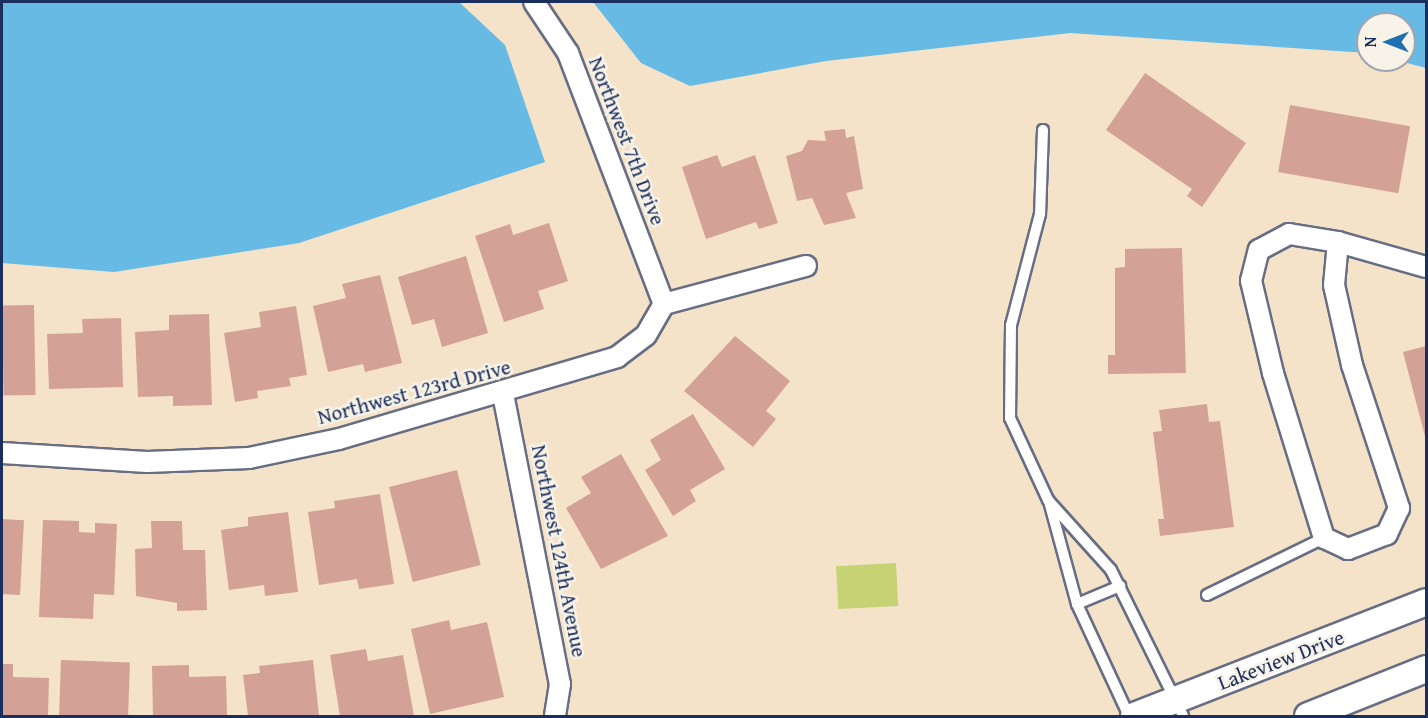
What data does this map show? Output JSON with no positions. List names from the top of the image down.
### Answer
{
  "streets": {
    "street": [
      "Northwest 7th Drive",
      "Northwest 123rd Drive",
      "Northwest 124th Avenue",
      "Lakeview Drive"
    ]
  },
  "crossings": [
    ["Northwest 7th Drive", "Northwest 123rd Drive"],
    ["Northwest 123rd Drive", "Northwest 124th Avenue"]
  ],
  "north": "left"
}
